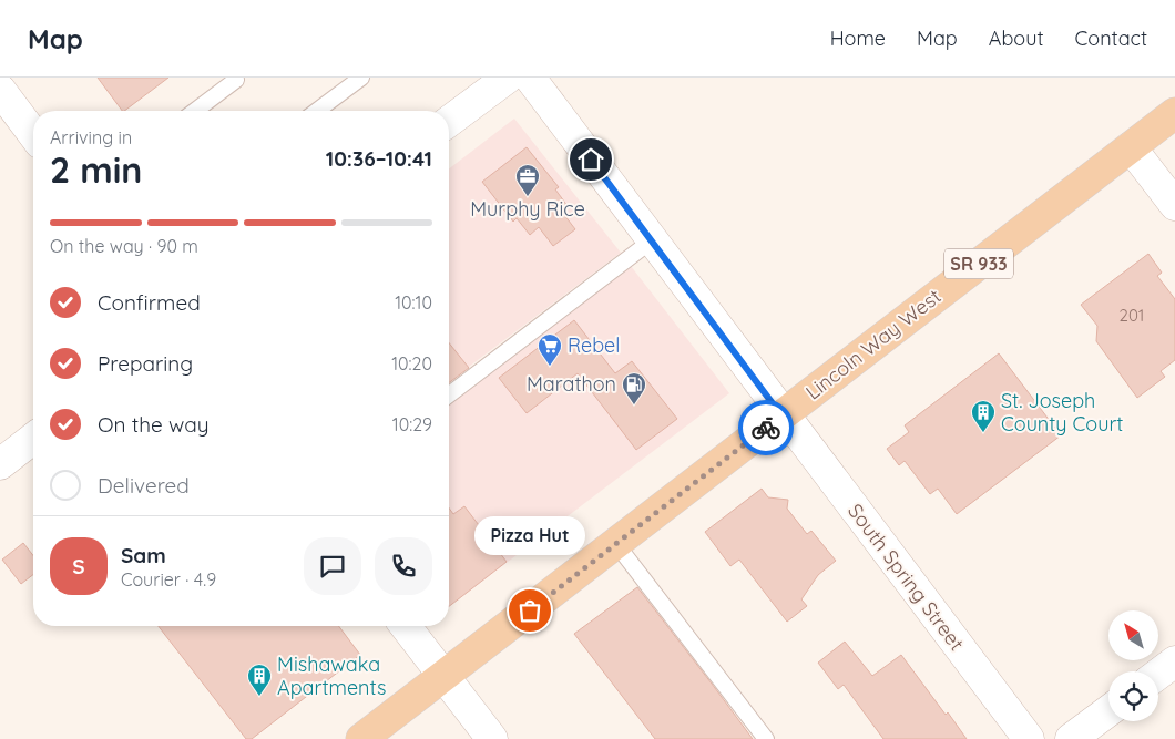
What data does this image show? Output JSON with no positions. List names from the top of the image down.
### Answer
{
  "streets": {
    "main road": ["SR 933", "Lincoln Way West"],
    "street": ["South Spring Street"]
  },
  "crossings": [
    ["Lincoln Way West", "South Spring Street"]
  ],
  "places": {
    "office": ["Murphy Rice"],
    "supermarket": ["Rebel"],
    "fuel station": ["Marathon"],
    "building": ["St. Joseph County Court", "Mishawaka Apartments"],
    "other": ["Pizza Hut"]
  },
  "house_numbers": ["201"],
  "north": "top left",
  "page": {
    "header": "Map",
    "nav": [
      "Home",
      "Map",
      "About",
      "Contact"
    ],
    "heading": ["2 min", "Arriving in", "10:36–10:41"],
    "panel": ["Sam", "Courier · 4.9"],
    "bar": "On the way · 90 m",
    "list": [
      ["Confirmed", "10:10"],
      ["Preparing", "10:20"],
      ["On the way", "10:29"],
      "Delivered"
    ],
    "bubble": "Pizza Hut",
    "round": "S"
  }
}
